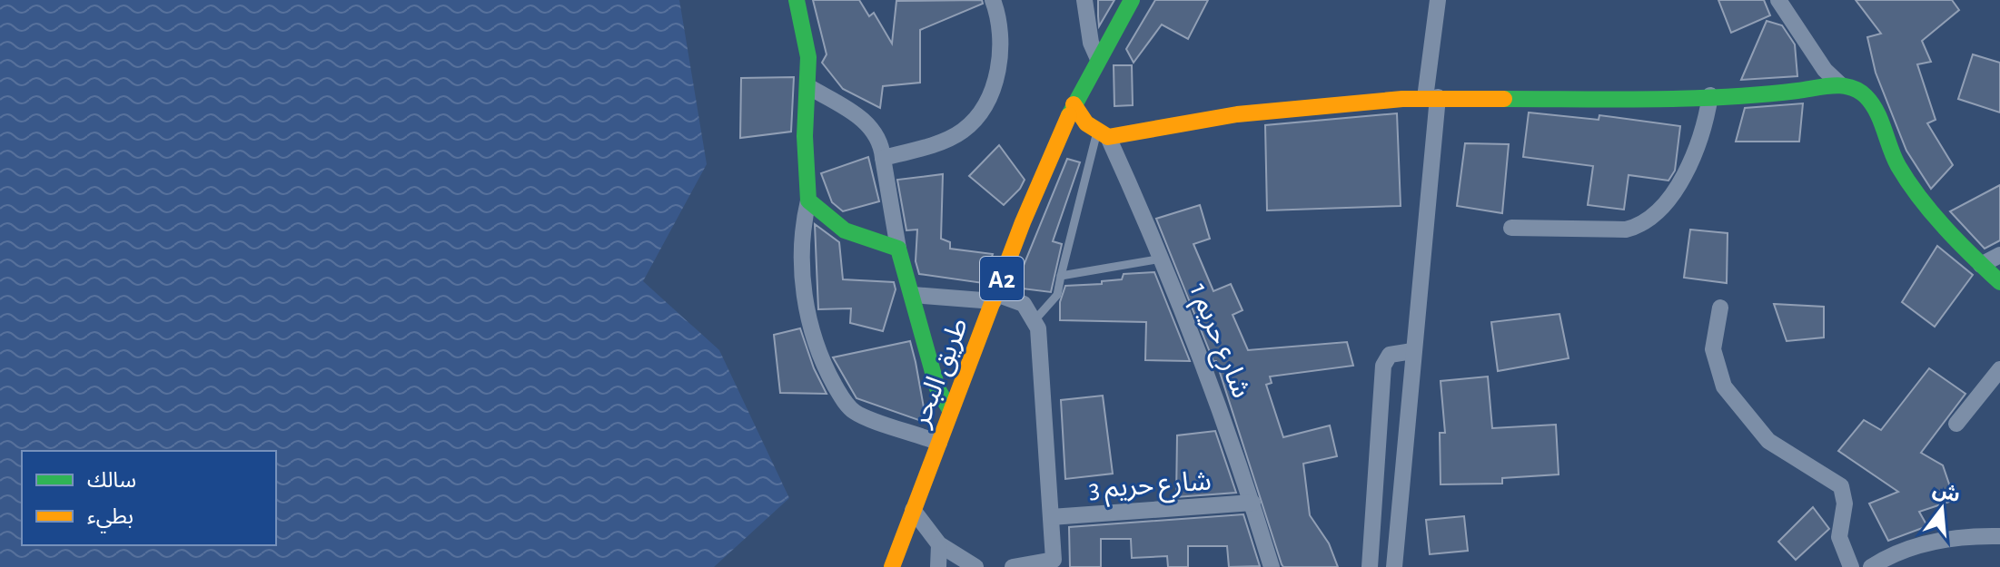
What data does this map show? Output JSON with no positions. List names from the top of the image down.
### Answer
{
  "streets": {
    "street": [
      "A2",
      "شارع حريم 1",
      "طريق البحر",
      "شارع حريم 3"
    ]
  },
  "crossings": [
    ["شارع حريم 1", "شارع حريم 3"]
  ],
  "legend": ["سالك", "بطيء"],
  "north": "top"
}
